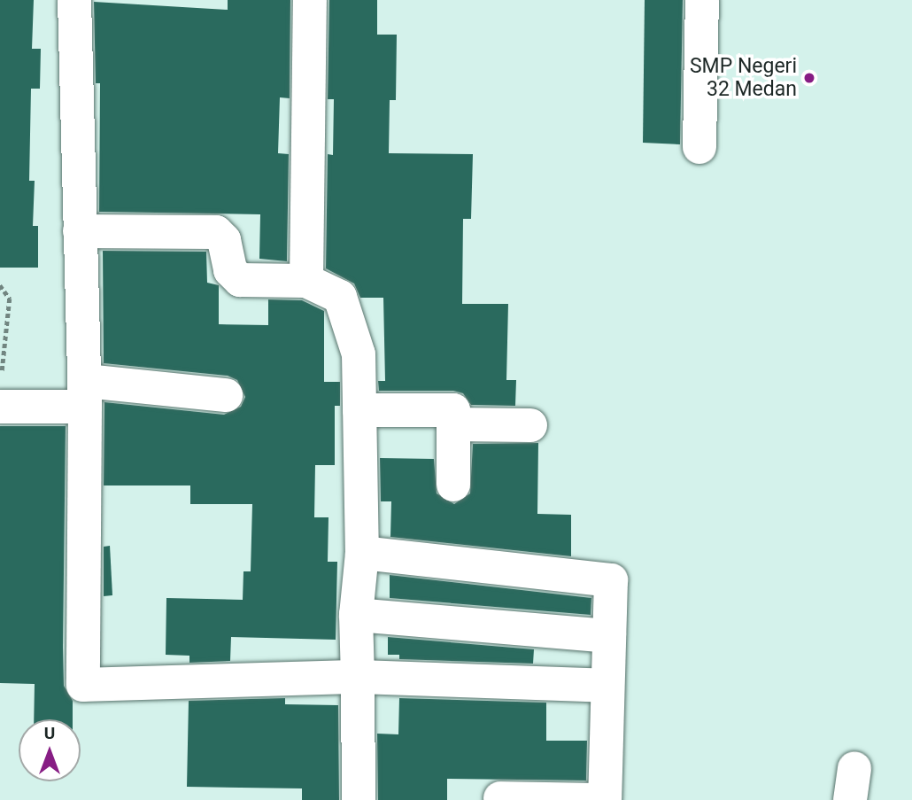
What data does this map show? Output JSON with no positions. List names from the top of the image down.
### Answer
{
  "places": ["SMP Negeri 32 Medan"],
  "north": "top"
}
